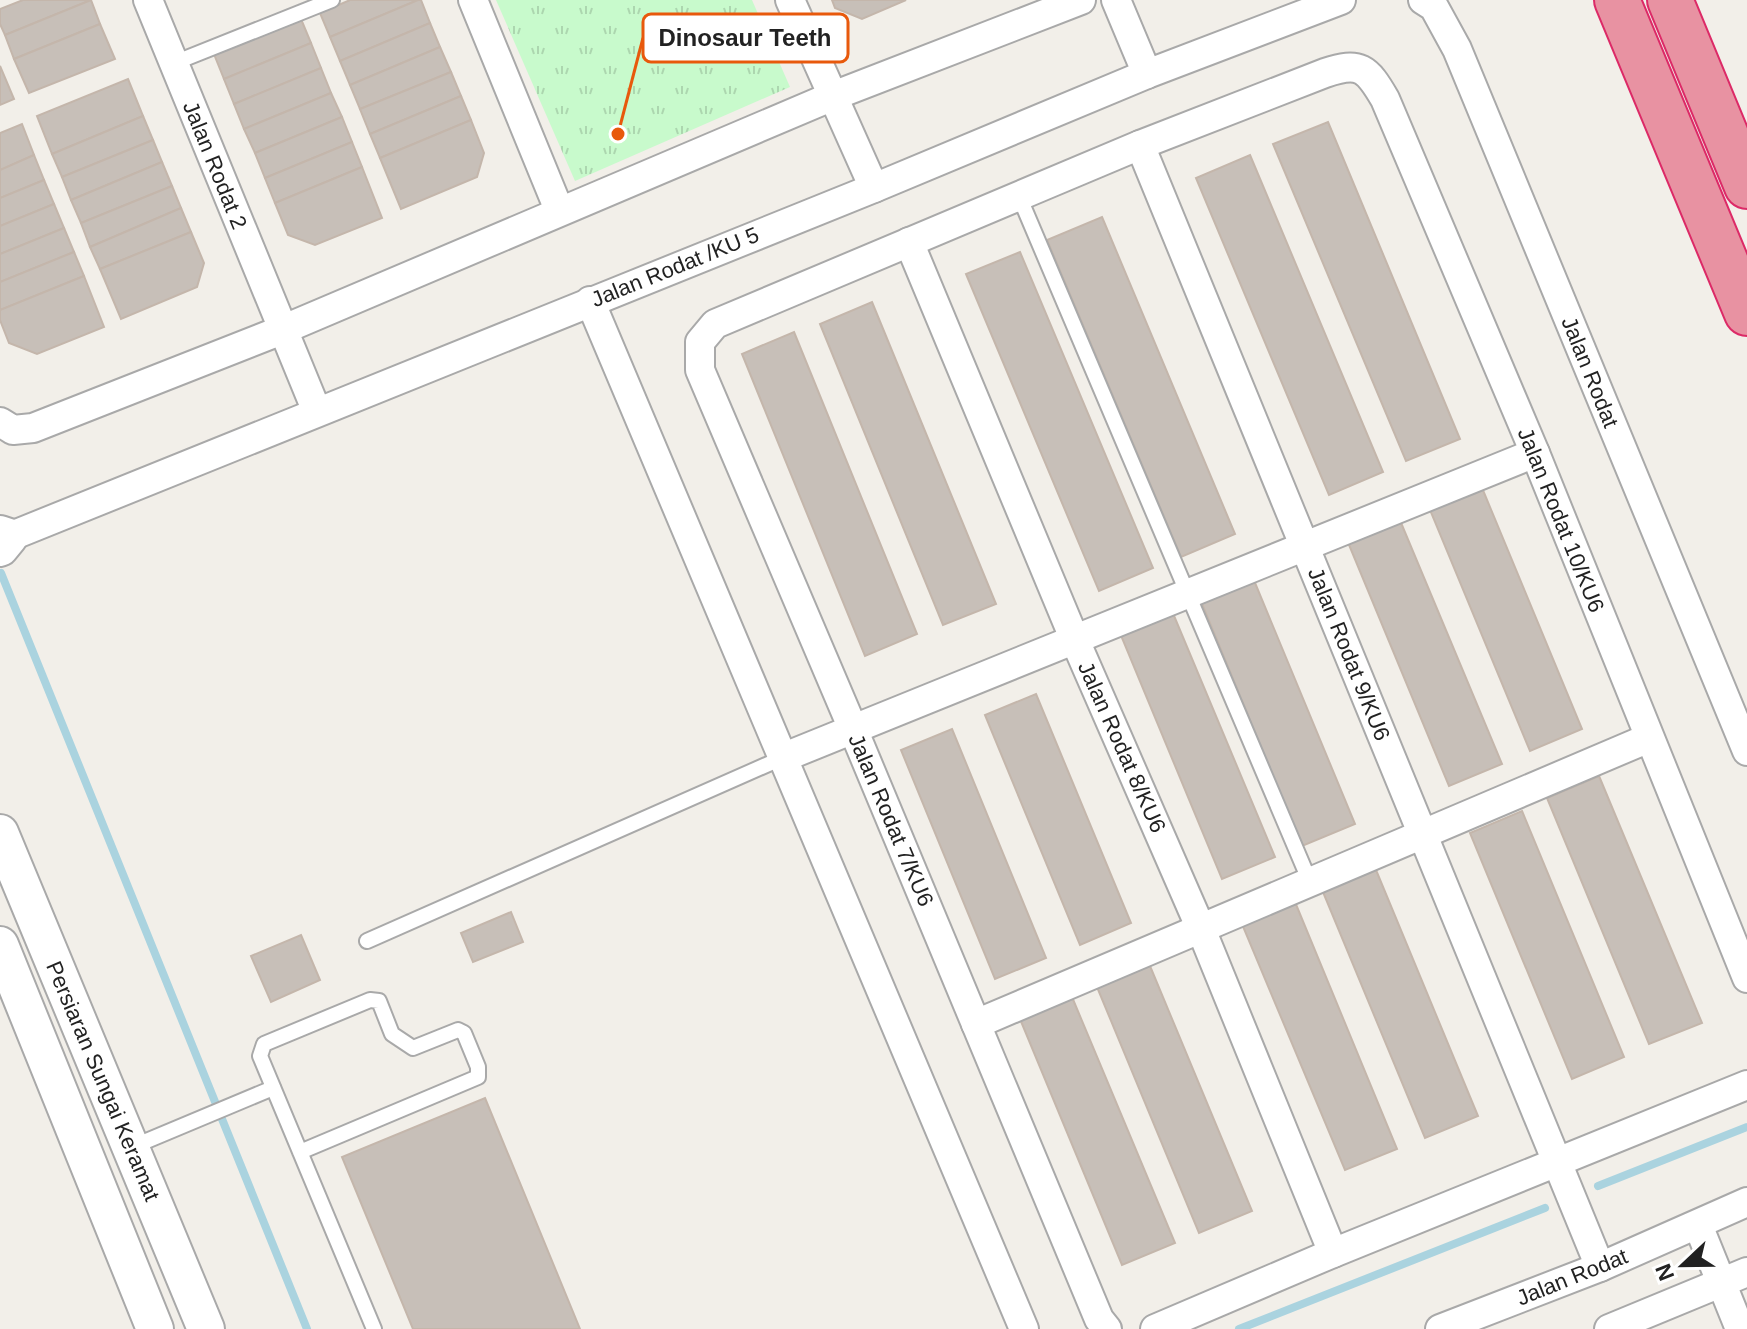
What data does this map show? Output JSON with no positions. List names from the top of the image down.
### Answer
{
  "streets": {
    "street": [
      "Jalan Rodat 2",
      "Jalan Rodat /KU 5",
      "Jalan Rodat",
      "Jalan Rodat 10/KU6",
      "Jalan Rodat 9/KU6",
      "Jalan Rodat 8/KU6",
      "Jalan Rodat 7/KU6",
      "Persiaran Sungai Keramat"
    ]
  },
  "crossings": [
    ["Jalan Rodat 2", "Jalan Rodat /KU 5"],
    ["Jalan Rodat", "Jalan Rodat 9/KU6"],
    ["Jalan Rodat 10/KU6", "Jalan Rodat 9/KU6"],
    ["Jalan Rodat 8/KU6", "Jalan Rodat 7/KU6"]
  ],
  "places": ["Dinosaur Teeth"],
  "north": "left"
}
